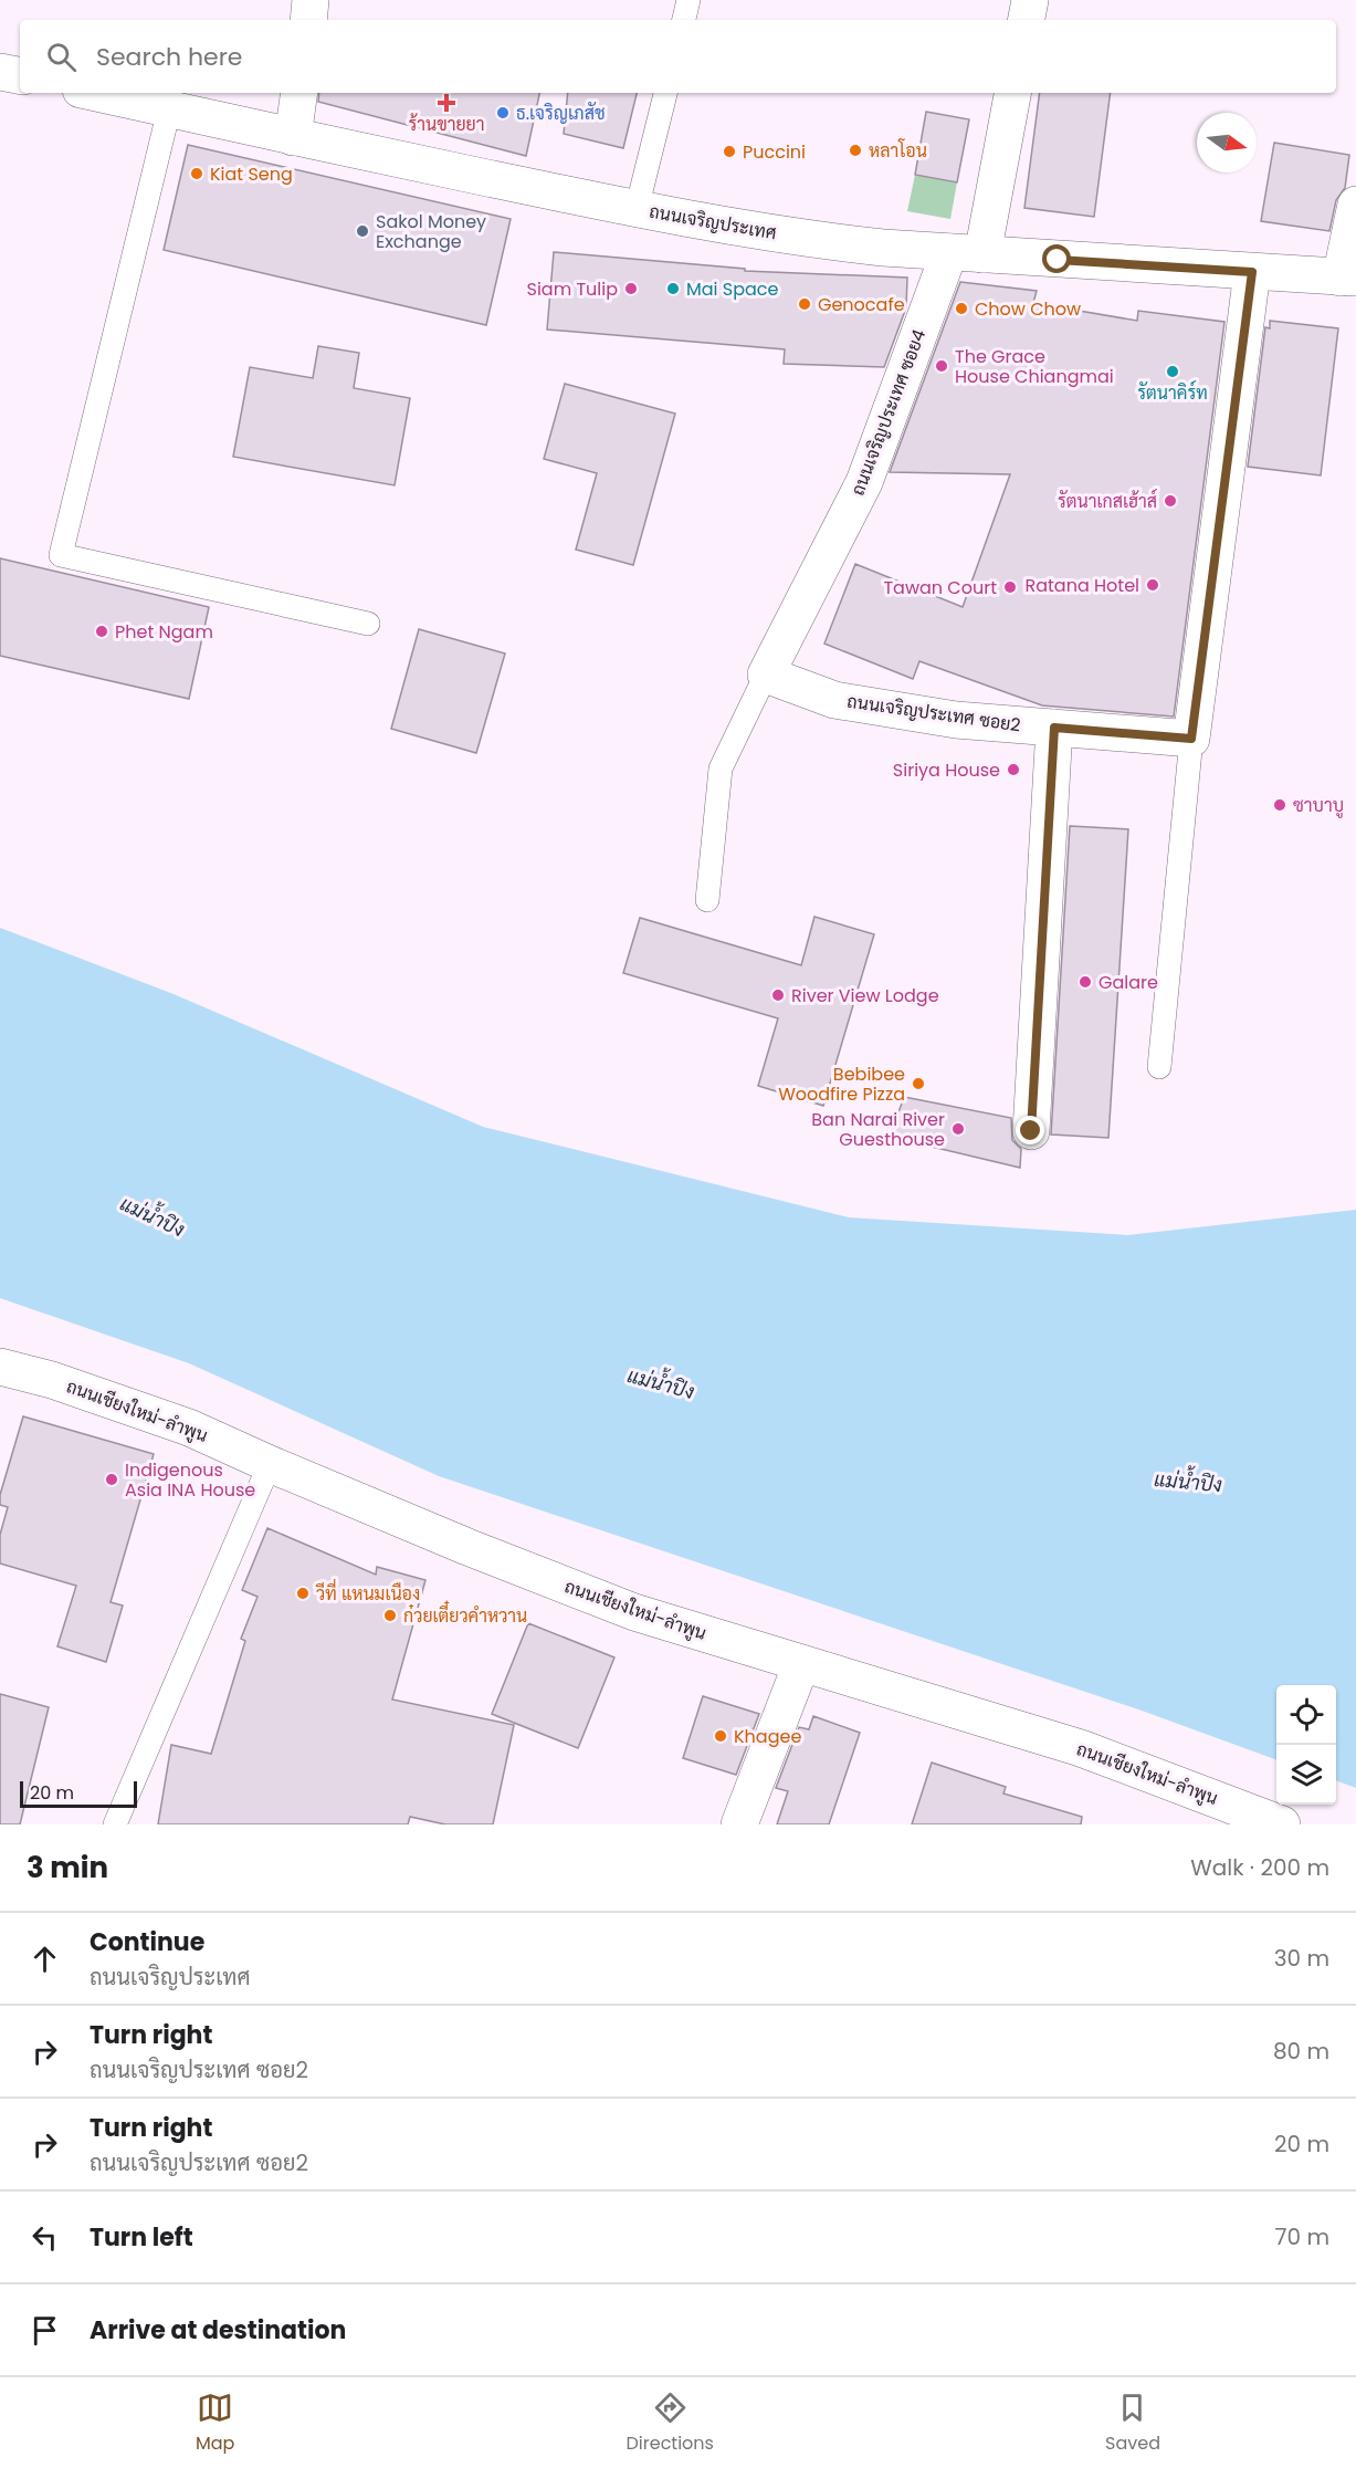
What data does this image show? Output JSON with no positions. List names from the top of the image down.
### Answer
{
  "streets": {
    "street": [
      "ถนนเจริญประเทศ",
      "ถนนเจริญประเทศ ซอย4",
      "ถนนเจริญประเทศ ซอย2",
      "ถนนเชียงใหม่-ลำพูน"
    ]
  },
  "crossings": [
    ["ถนนเจริญประเทศ", "ถนนเจริญประเทศ ซอย4"],
    ["ถนนเจริญประเทศ ซอย4", "ถนนเจริญประเทศ ซอย2"]
  ],
  "water": ["แม่น้ำปิง"],
  "places": {
    "health": ["ร้านขายยา"],
    "other": [
      "ธ.เจริญเภสัช",
      "หลาโอน",
      "Puccini",
      "Kiat Seng",
      "Sakol Money Exchange",
      "Siam Tulip",
      "Mai Space",
      "Genocafe",
      "Chow Chow",
      "The Grace House Chiangmai",
      "รัตนาคิร์ท",
      "รัตนาเกสเฮ้าส์",
      "Ratana Hotel",
      "Tawan Court",
      "Phet Ngam",
      "Siriya House",
      "ซาบาบู",
      "Galare",
      "River View Lodge",
      "Bebibee Woodfire Pizza",
      "Ban Narai River Guesthouse",
      "Indigenous Asia INA House",
      "วีที่ แหนมเนือง",
      "ก๋วยเตี๋ยวคำหวาน",
      "Khagee"
    ]
  },
  "scale_bar": "20 m",
  "north": "right",
  "page": {
    "search": "Search here",
    "scale": "20 m",
    "heading": ["3 min", "Walk · 200 m"],
    "list": [
      ["Continue", "ถนนเจริญประเทศ", "30 m"],
      ["Turn right", "ถนนเจริญประเทศ ซอย2", "80 m"],
      ["Turn right", "ถนนเจริญประเทศ ซอย2", "20 m"],
      ["Turn left", "70 m"],
      "Arrive at destination"
    ],
    "nav": ["Map", "Directions", "Saved"]
  }
}
